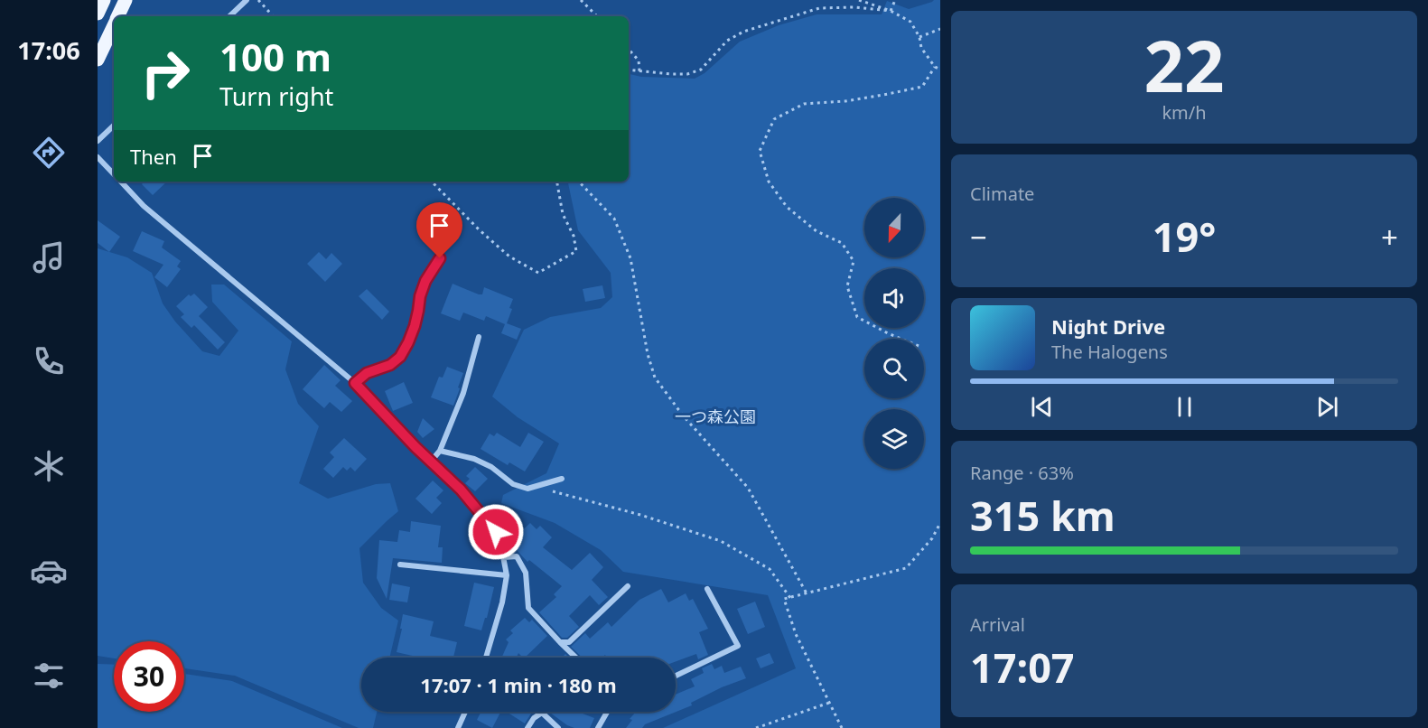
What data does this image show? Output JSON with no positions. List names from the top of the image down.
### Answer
{
  "parks": ["一つ森公園"],
  "north": "bottom",
  "page": {
    "tabs": "17:06",
    "tile": [
      ["22", "km/h"],
      "Climate",
      ["Range · 63%", "315 km"],
      ["Arrival", "17:07"]
    ],
    "turn": ["100 m", "Turn right"],
    "then": "Then",
    "heat": ["−", "19°", "+"],
    "song": ["Night Drive", "The Halogens"],
    "limit": "30",
    "trip": "17:07 · 1 min · 180 m"
  }
}
